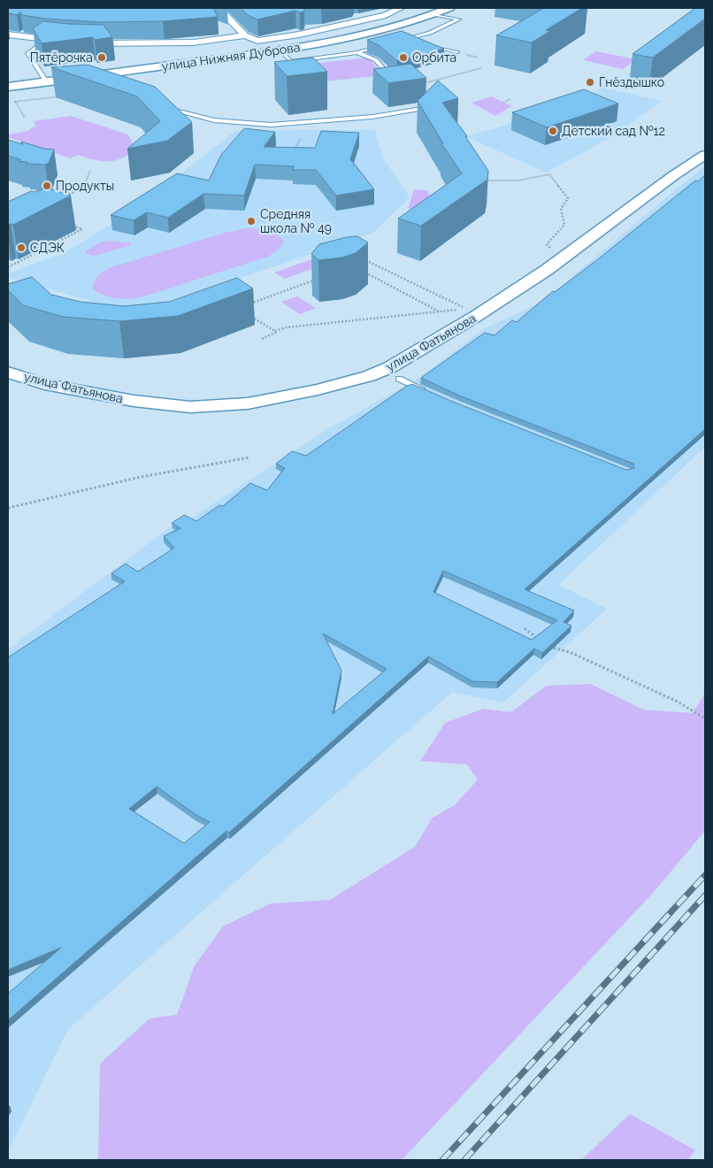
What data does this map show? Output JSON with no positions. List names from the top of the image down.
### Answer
{
  "streets": {
    "street": ["улица Нижняя Дуброва", "улица Фатьянова"]
  },
  "places": [
    "Пятёрочка",
    "Орбита",
    "Гнёздышко",
    "Детский сад №12",
    "Продукты",
    "Средняя школа № 49",
    "СДЭК"
  ]
}
